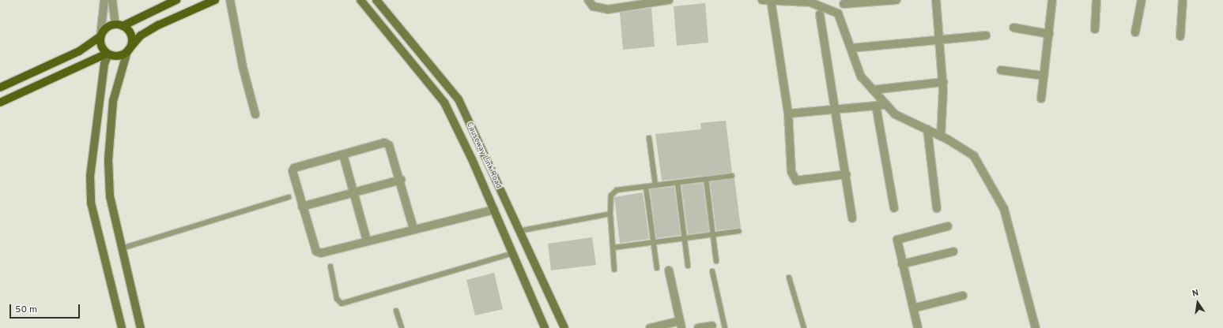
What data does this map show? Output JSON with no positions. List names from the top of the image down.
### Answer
{
  "streets": {
    "main road": ["Causeway Link Road"]
  },
  "scale_bar": "50 m",
  "north": "top"
}
